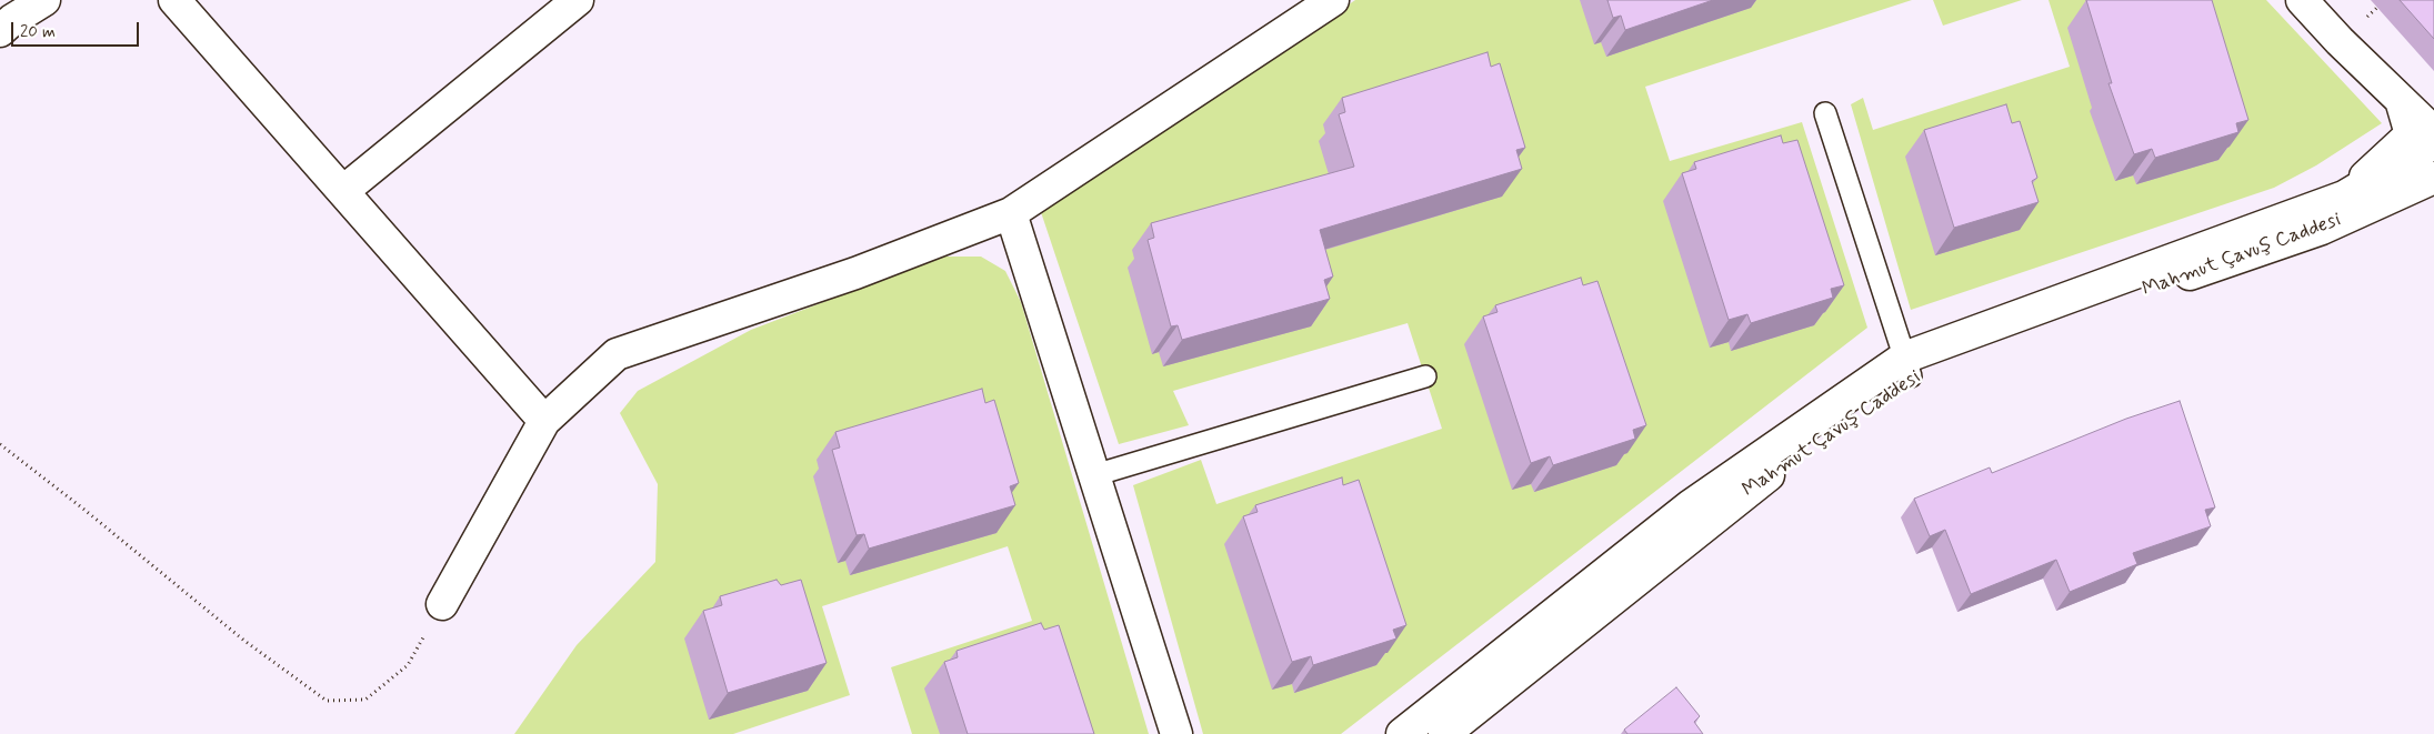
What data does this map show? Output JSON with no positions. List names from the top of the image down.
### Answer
{
  "streets": {
    "street": ["Mahmut Çavuş Caddesi"]
  },
  "scale_bar": "20 m"
}
